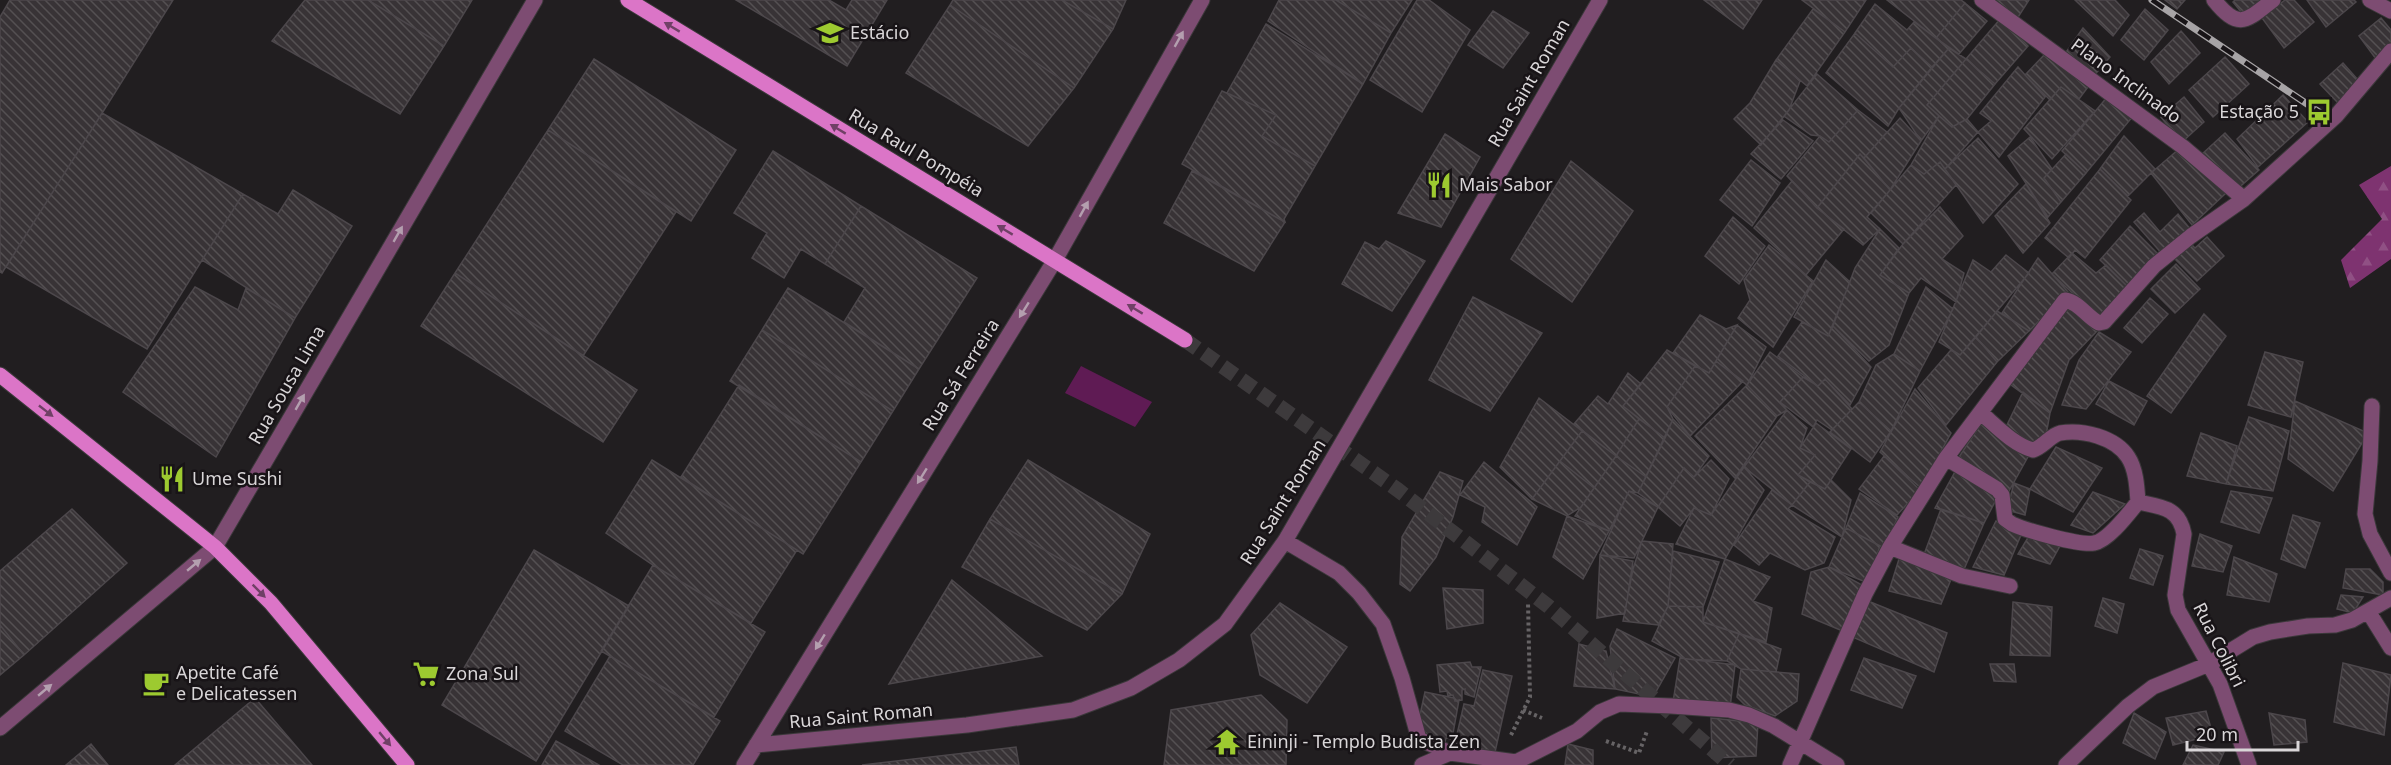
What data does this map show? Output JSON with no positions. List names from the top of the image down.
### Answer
{
  "streets": {
    "main road": ["Rua Raul Pompéia"],
    "street": [
      "Plano Inclinado",
      "Rua Saint Roman",
      "Rua Sá Ferreira",
      "Rua Sousa Lima",
      "Rua Colibri"
    ]
  },
  "crossings": [
    ["Rua Saint Roman", "Rua Sá Ferreira"],
    ["Rua Raul Pompéia", "Rua Sá Ferreira"]
  ],
  "one_way": ["Rua Raul Pompéia", "Rua Sousa Lima"],
  "places": {
    "school or university": ["Estácio"],
    "bus stop": ["Estação 5"],
    "restaurant": ["Mais Sabor", "Ume Sushi"],
    "supermarket": ["Zona Sul"],
    "cafe": ["Apetite Café e Delicatessen"],
    "temple": ["Eininji - Templo Budista Zen"]
  },
  "scale_bar": "20 m"
}
